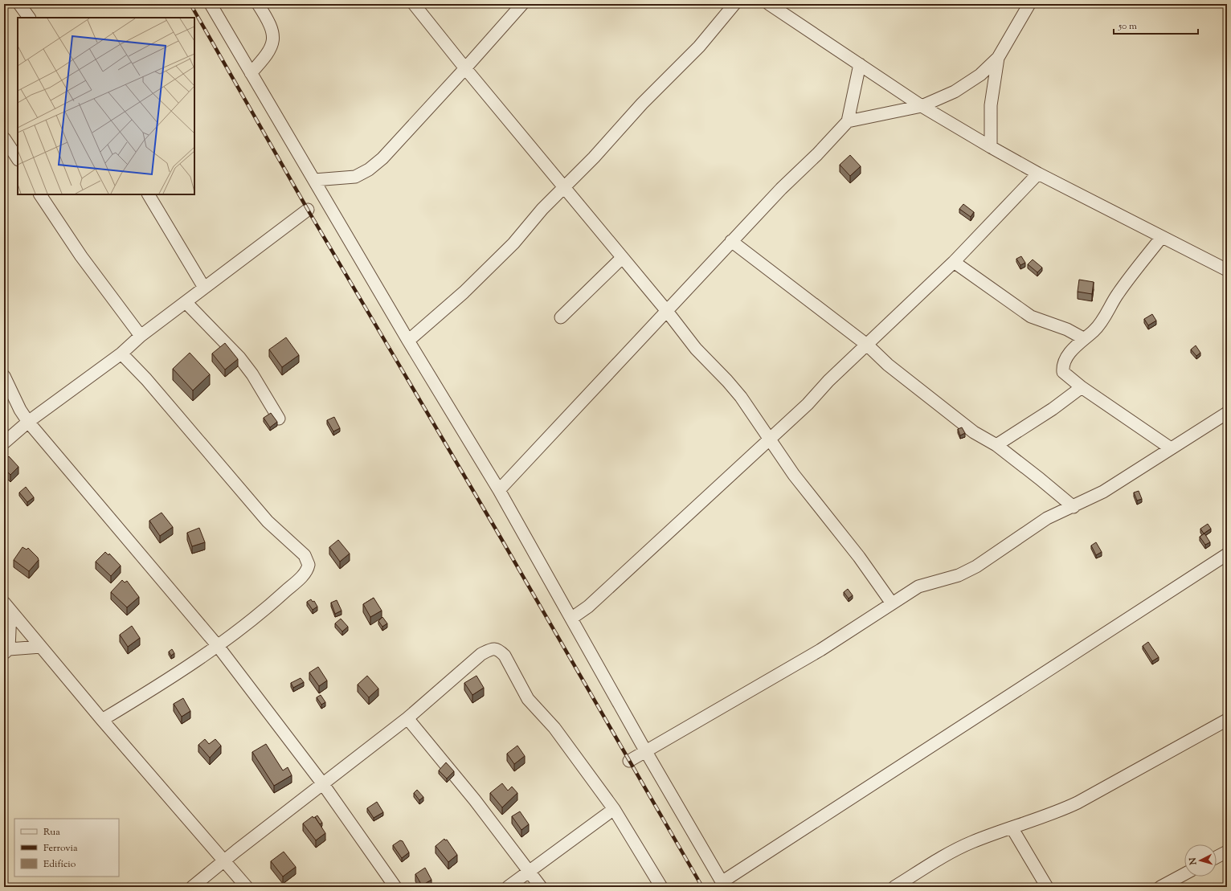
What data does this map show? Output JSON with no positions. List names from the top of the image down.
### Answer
{
  "legend": ["Rua", "Ferrovia", "Edifício"],
  "scale_bar": "50 m",
  "north": "left"
}
